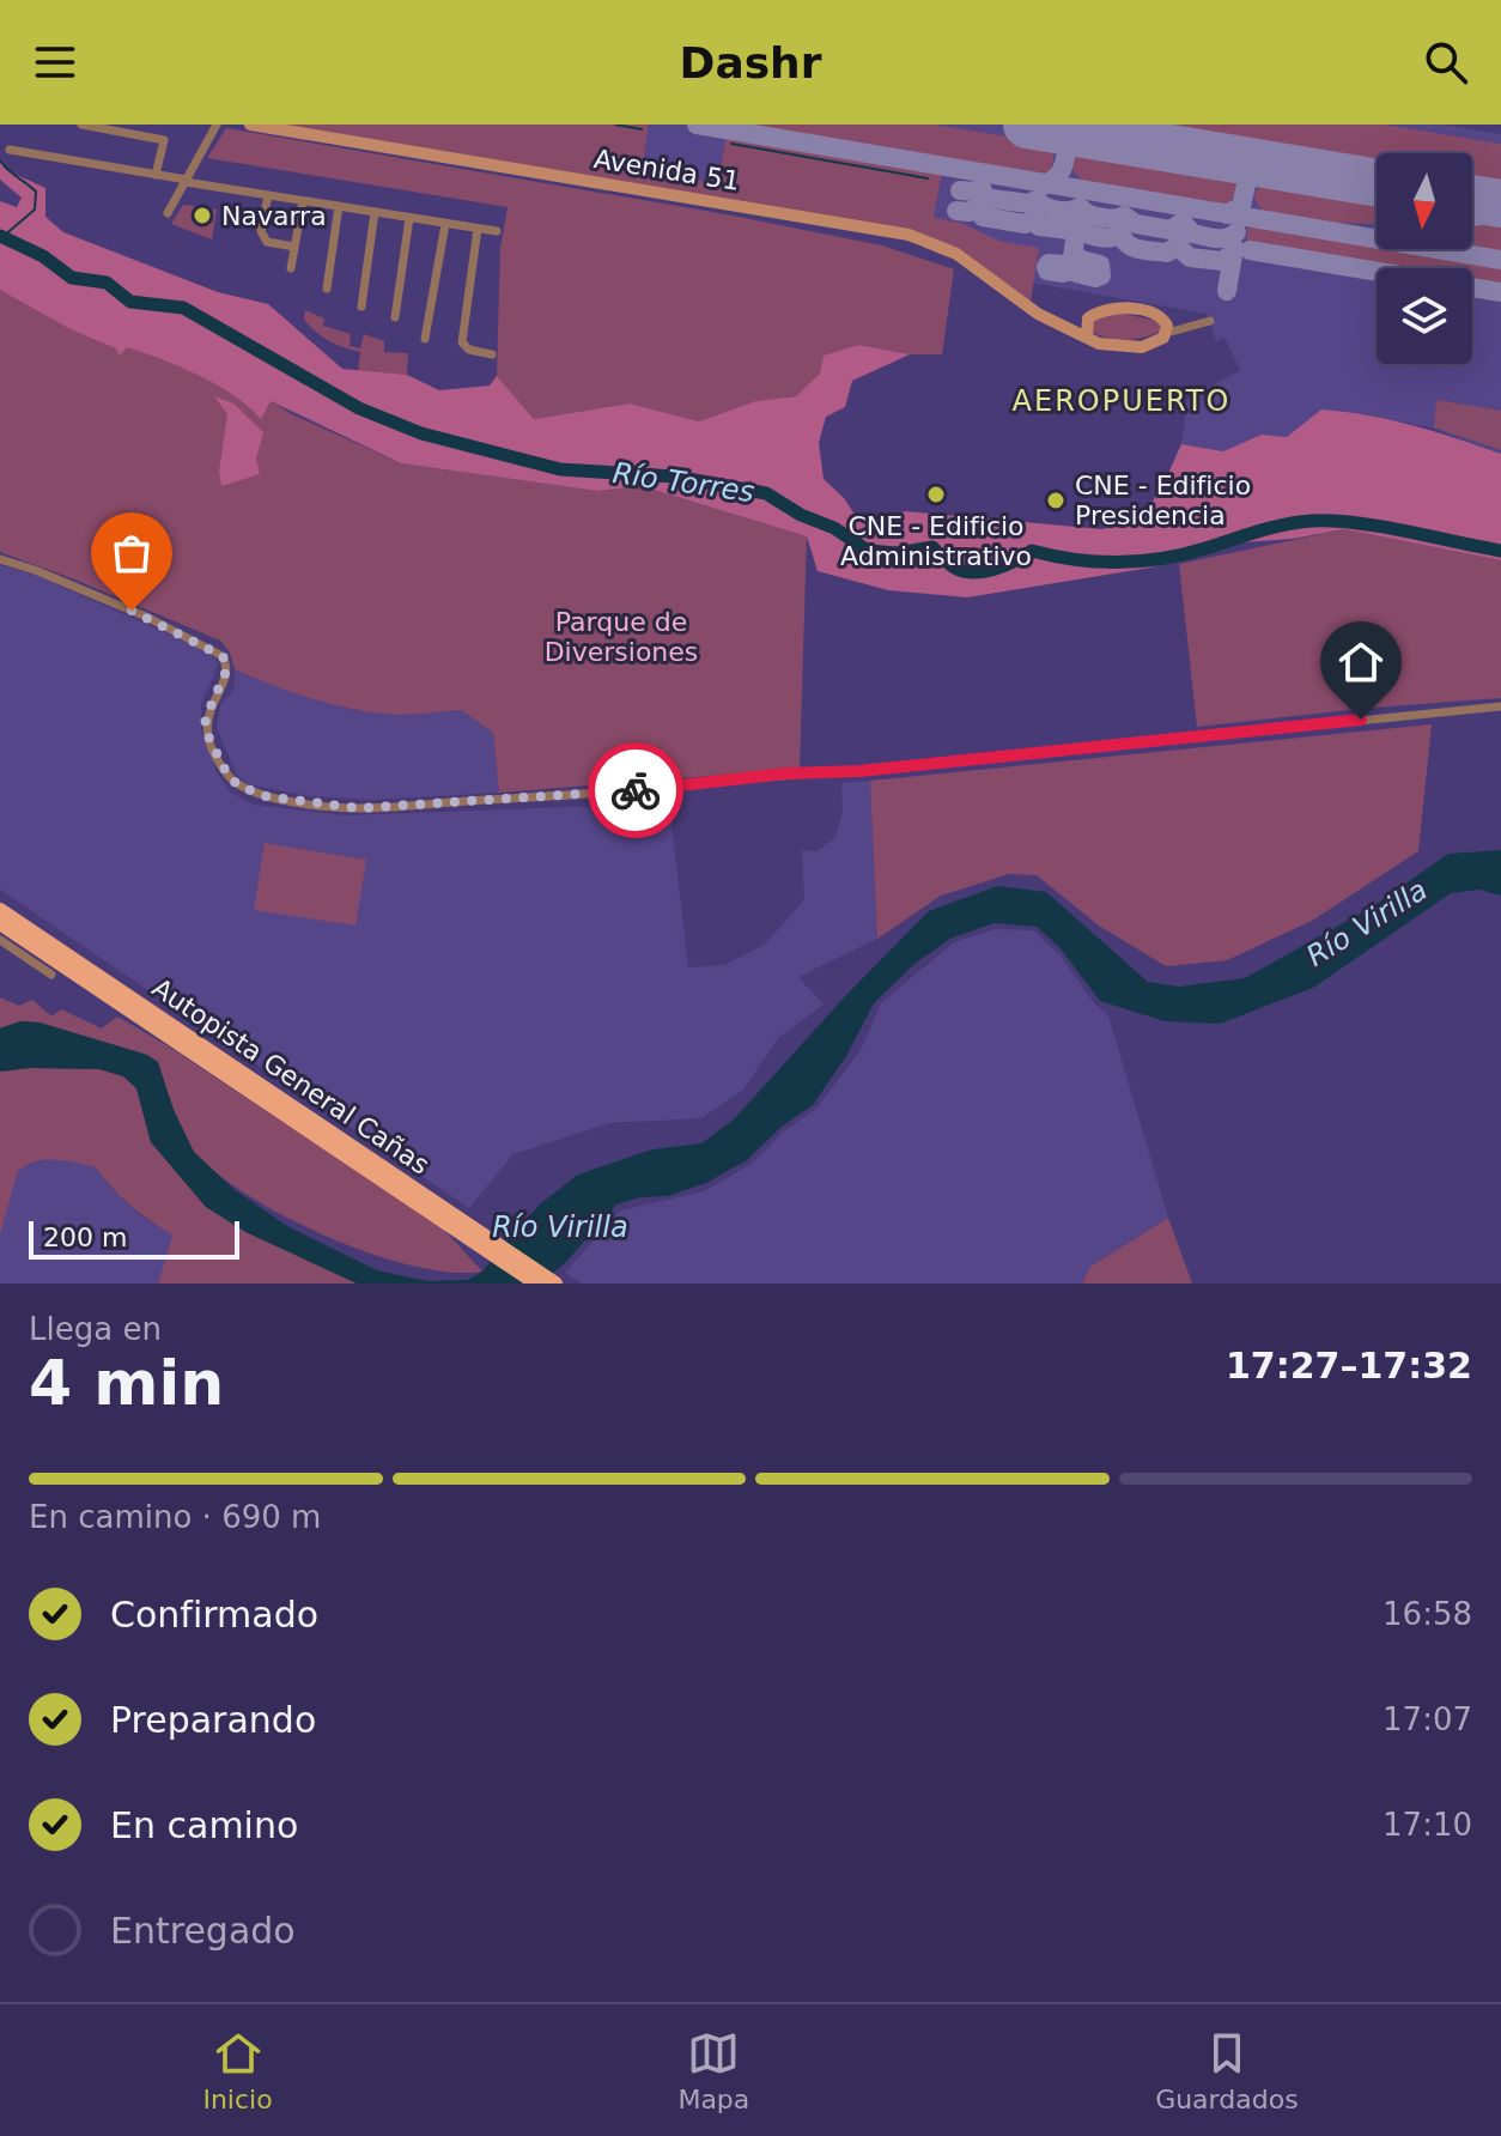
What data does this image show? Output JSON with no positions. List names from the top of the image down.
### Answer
{
  "streets": {
    "highway": ["Autopista General Cañas"],
    "main road": ["Avenida 51"]
  },
  "districts": ["AEROPUERTO"],
  "water": ["Río Torres", "Río Virilla"],
  "parks": ["Parque de Diversiones"],
  "places": ["Navarra", "CNE - Edificio Administrativo", "CNE - Edificio Presidencia"],
  "scale_bar": "200 m",
  "north": "bottom",
  "page": {
    "header": "Dashr",
    "scale": "200 m",
    "heading": ["4 min", "Llega en", "17:27–17:32"],
    "bar": "En camino · 690 m",
    "list": [
      ["Confirmado", "16:58"],
      ["Preparando", "17:07"],
      ["En camino", "17:10"],
      "Entregado"
    ],
    "tabs": ["Inicio", "Mapa", "Guardados"]
  }
}
